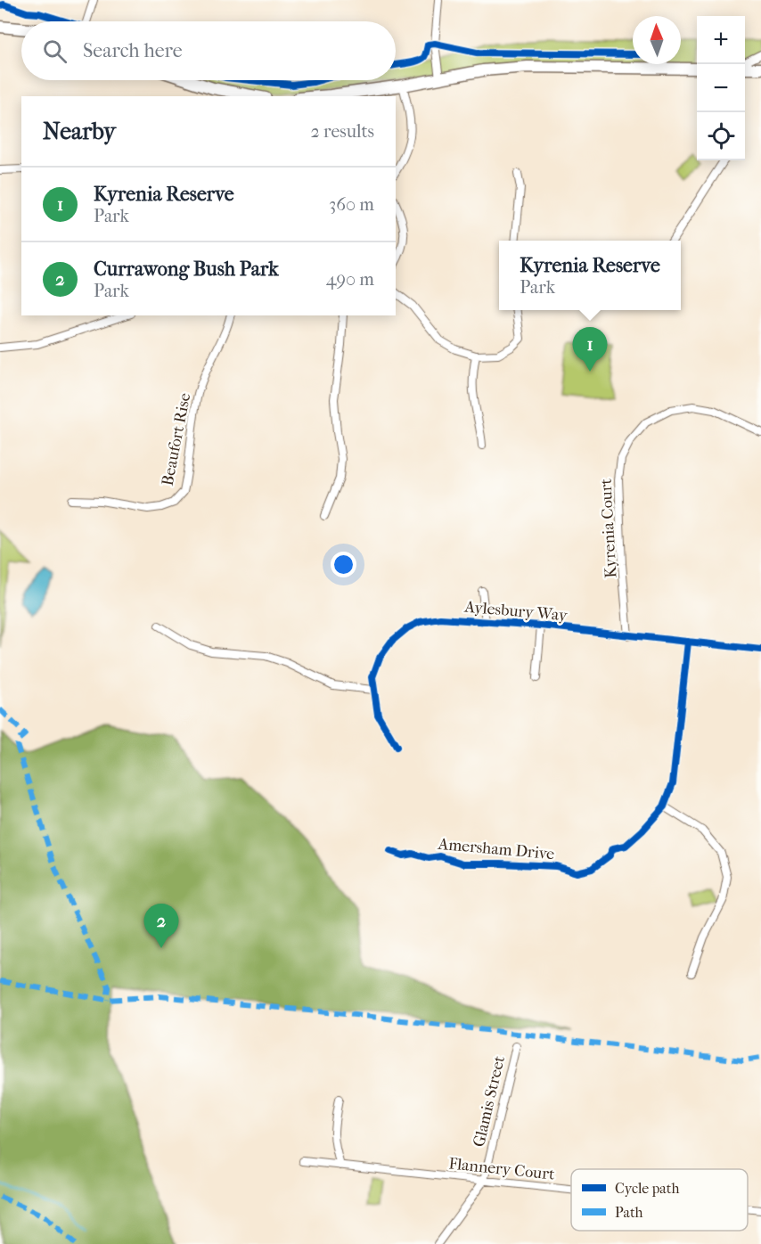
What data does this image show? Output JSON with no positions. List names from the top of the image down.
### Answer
{
  "streets": {
    "street": [
      "Beaufort Rise",
      "Kyrenia Court",
      "Aylesbury Way",
      "Amersham Drive",
      "Glamis Street",
      "Flannery Court"
    ]
  },
  "crossings": [
    ["Kyrenia Court", "Aylesbury Way"],
    ["Aylesbury Way", "Amersham Drive"],
    ["Glamis Street", "Flannery Court"]
  ],
  "legend": ["Cycle path", "Path"],
  "north": "top",
  "page": {
    "map_buttons": ["+", "−"],
    "search": "Search here",
    "heading": ["Nearby", "2 results"],
    "list": [
      {
        "mark": "1",
        "name": "Kyrenia Reserve",
        "note": "Park",
        "value": "360 m"
      },
      {
        "mark": "2",
        "name": "Currawong Bush Park",
        "note": "Park",
        "value": "490 m"
      }
    ],
    "popup": ["Kyrenia Reserve", "Park"],
    "pins": ["1", "2"]
  }
}
